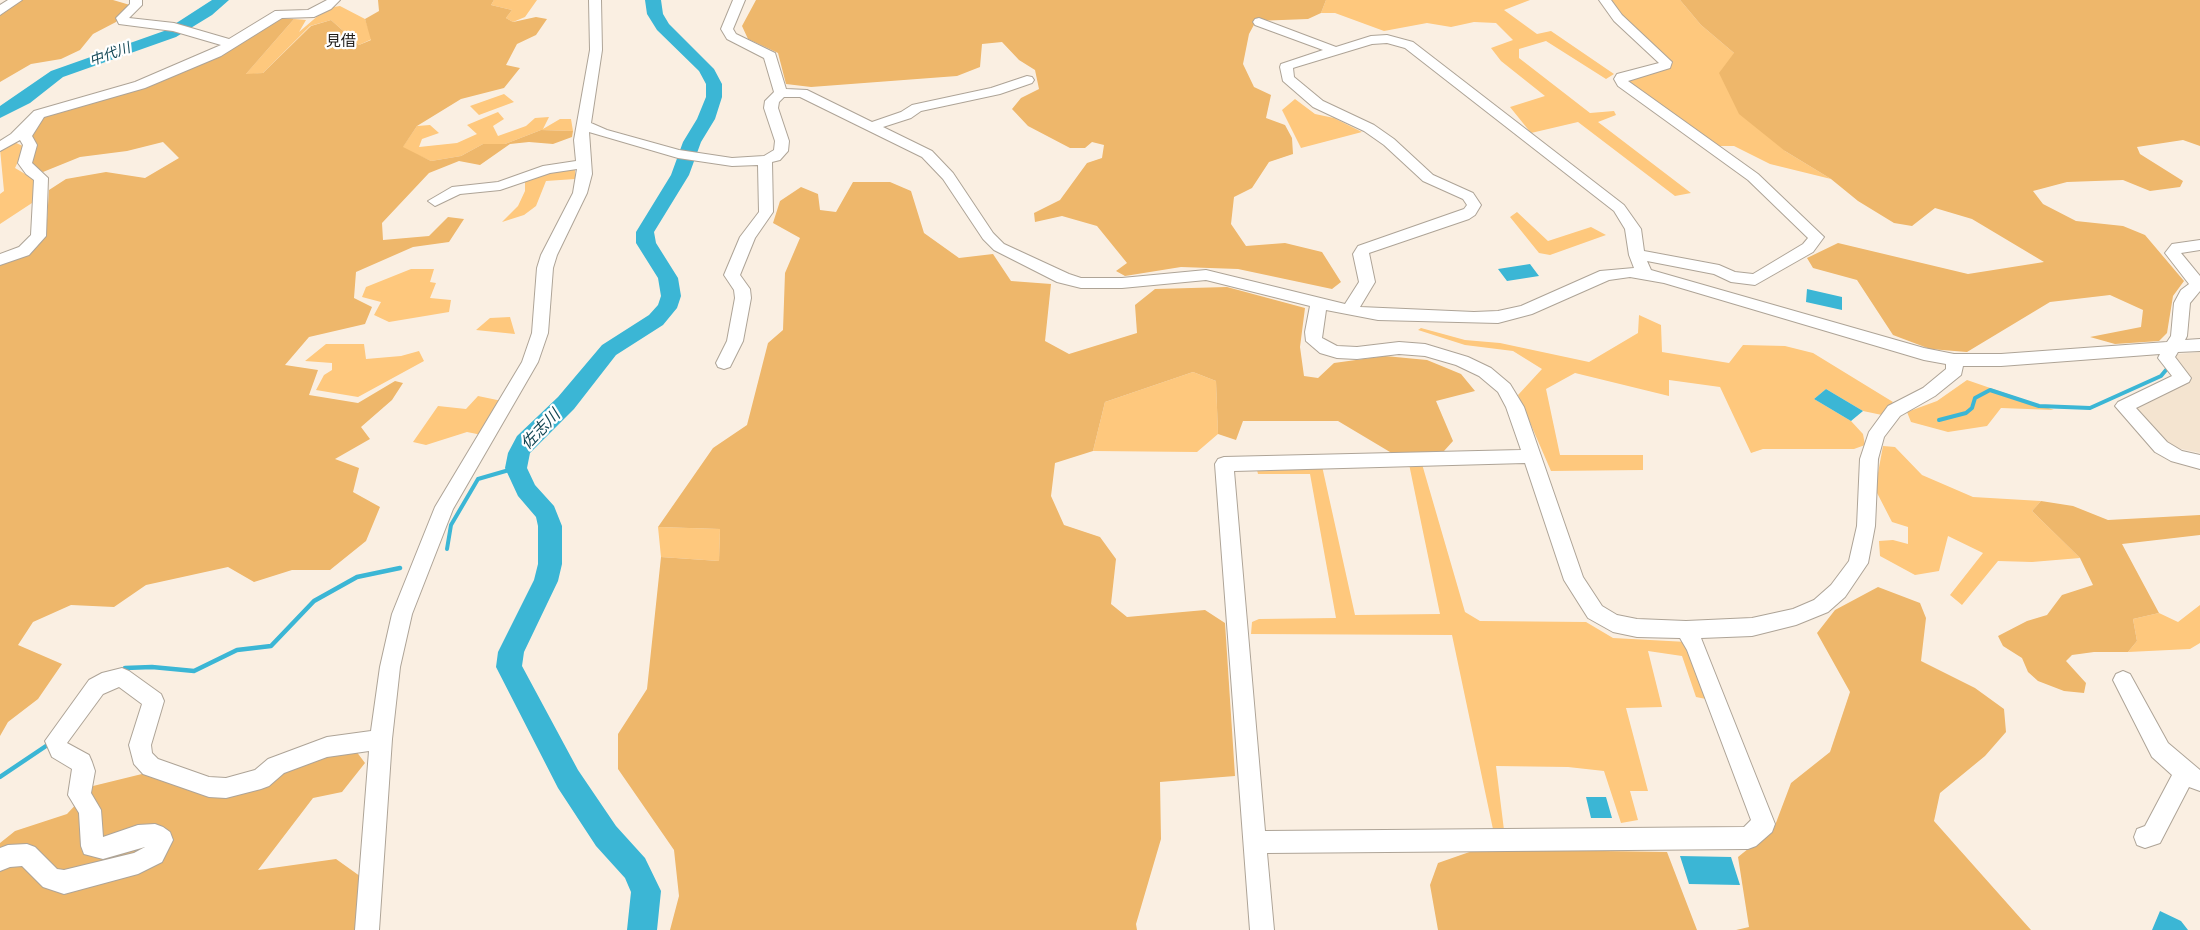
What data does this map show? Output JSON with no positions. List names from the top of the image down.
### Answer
{
  "districts": ["見借"],
  "water": ["中代川", "佐志川"]
}
